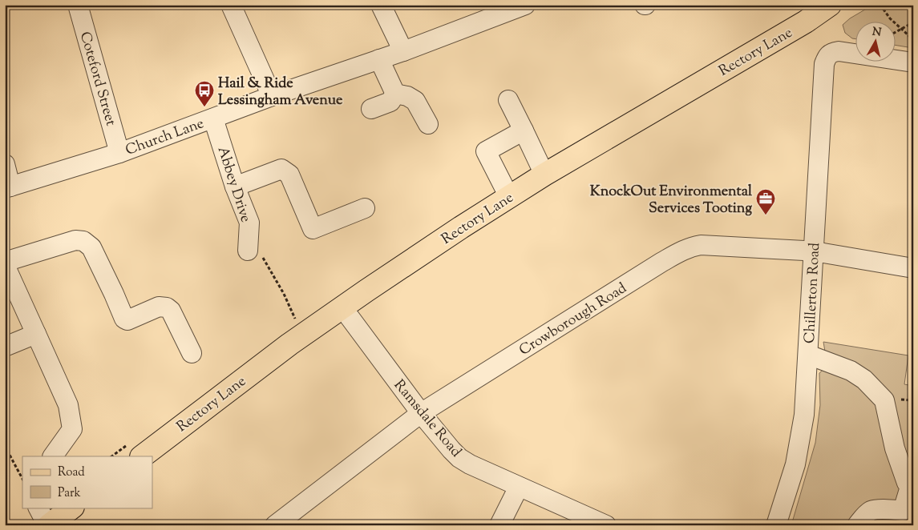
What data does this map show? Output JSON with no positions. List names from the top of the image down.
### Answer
{
  "streets": {
    "main road": ["Rectory Lane"],
    "street": [
      "Coteford Street",
      "Church Lane",
      "Abbey Drive",
      "Chillerton Road",
      "Crowborough Road",
      "Ramsdale Road"
    ]
  },
  "crossings": [
    ["Rectory Lane", "Ramsdale Road"],
    ["Coteford Street", "Church Lane"],
    ["Church Lane", "Abbey Drive"],
    ["Chillerton Road", "Crowborough Road"],
    ["Crowborough Road", "Ramsdale Road"]
  ],
  "places": {
    "bus stop": ["Hail & Ride Lessingham Avenue"],
    "office": ["KnockOut Environmental Services Tooting"]
  },
  "legend": ["Road", "Park"],
  "north": "top"
}
